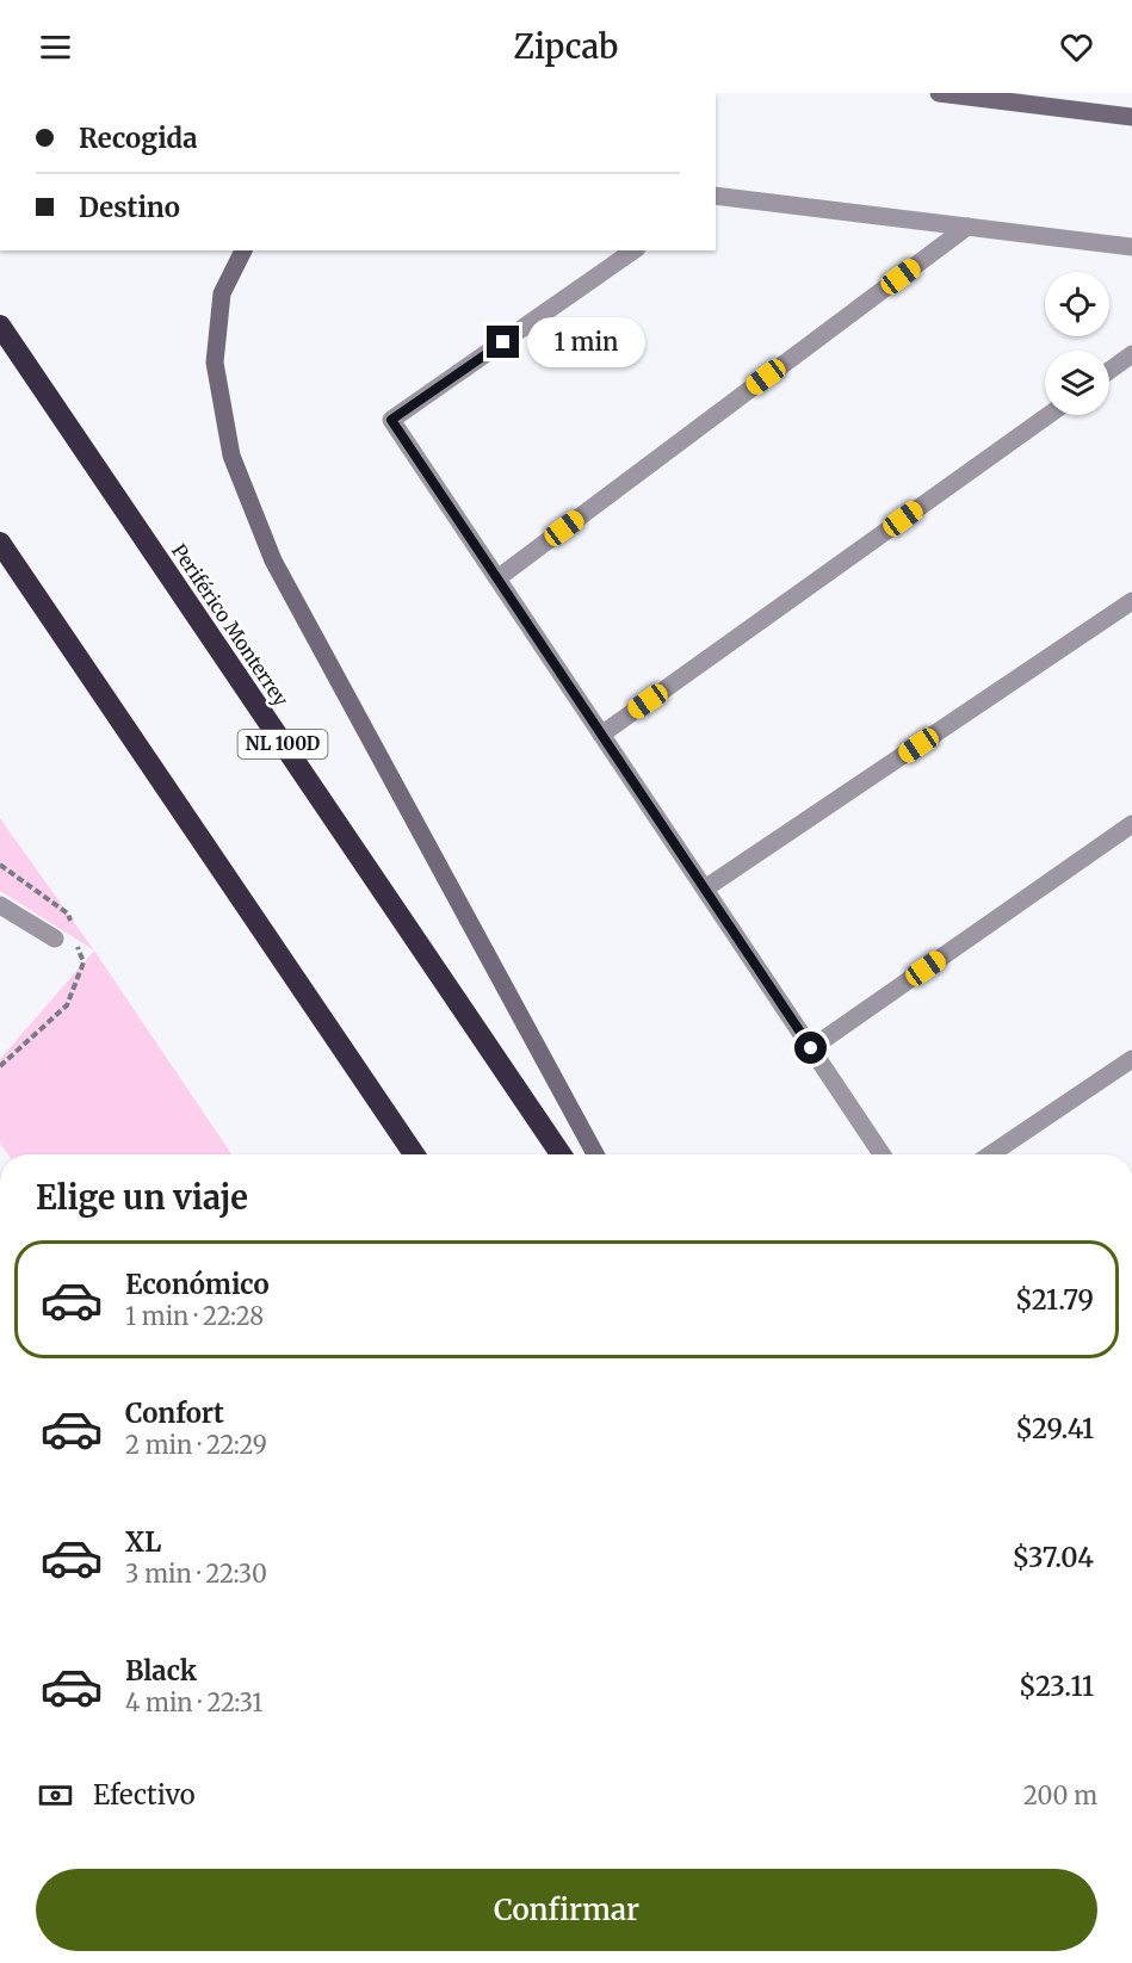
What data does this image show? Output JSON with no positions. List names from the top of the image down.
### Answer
{
  "streets": {
    "highway": ["Periférico Monterrey", "NL 100D"]
  },
  "page": {
    "header": "Zipcab",
    "banner": ["Recogida", "Destino"],
    "bubble": "1 min",
    "heading": "Elige un viaje",
    "list": [
      {
        "name": "Económico",
        "note": "1 min · 22:28",
        "value": "$21.79"
      },
      {
        "name": "Confort",
        "note": "2 min · 22:29",
        "value": "$29.41"
      },
      {
        "name": "XL",
        "note": "3 min · 22:30",
        "value": "$37.04"
      },
      {
        "name": "Black",
        "note": "4 min · 22:31",
        "value": "$23.11"
      }
    ],
    "pay": ["Efectivo", "200 m"],
    "buttons": "Confirmar"
  }
}
